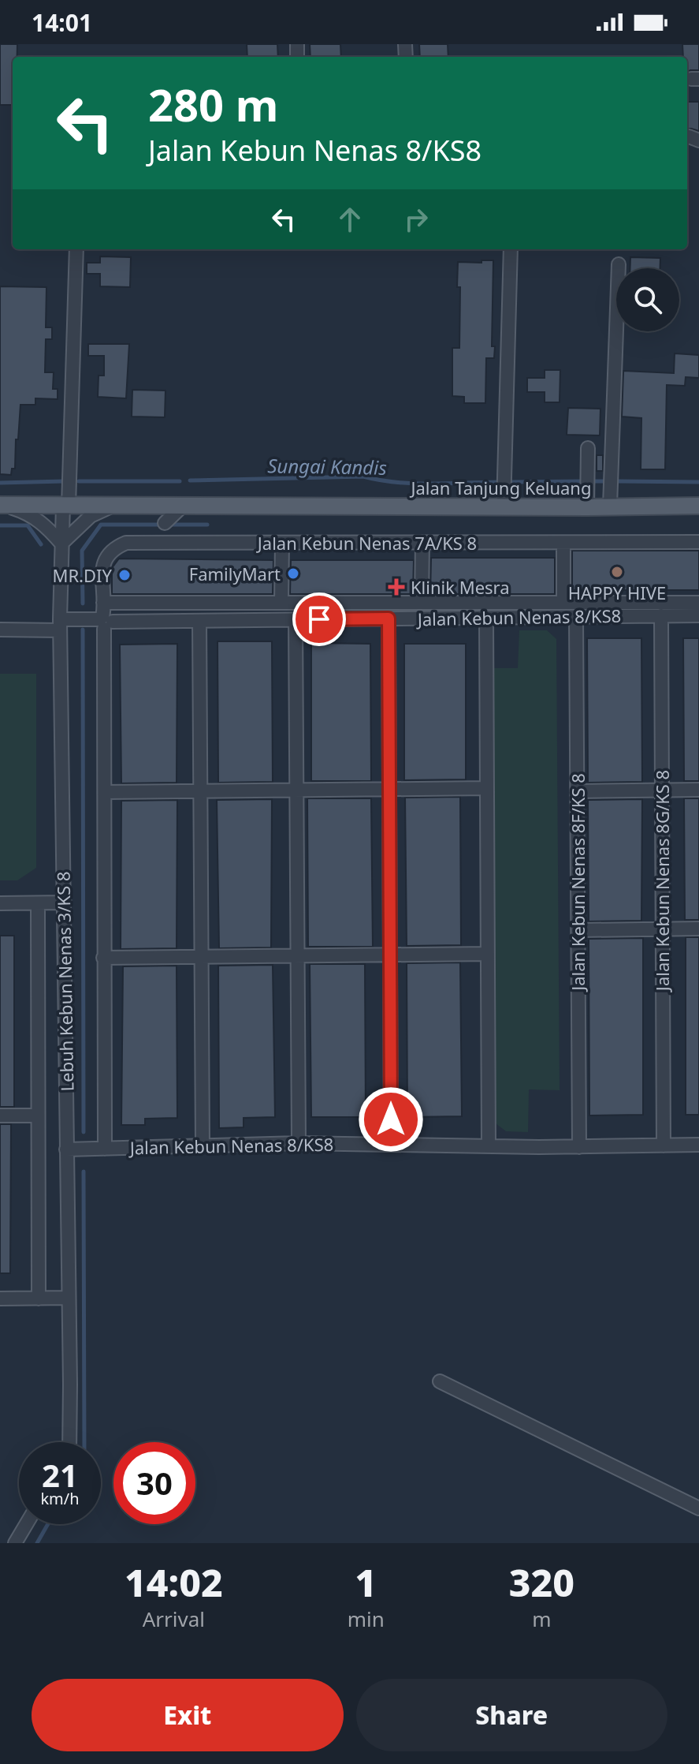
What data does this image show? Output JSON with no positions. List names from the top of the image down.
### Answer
{
  "streets": {
    "main road": ["Jalan Tanjung Keluang"],
    "street": [
      "Jalan Kebun Nenas 7A/KS 8",
      "Jalan Kebun Nenas 8/KS8",
      "Jalan Kebun Nenas 8G/KS 8",
      "Jalan Kebun Nenas 8F/KS 8",
      "Lebuh Kebun Nenas 3/KS 8"
    ]
  },
  "crossings": [
    ["Jalan Tanjung Keluang", "Lebuh Kebun Nenas 3/KS 8"],
    ["Jalan Kebun Nenas 7A/KS 8", "Jalan Kebun Nenas 8/KS8"],
    ["Jalan Kebun Nenas 8/KS8", "Jalan Kebun Nenas 8G/KS 8"],
    ["Jalan Kebun Nenas 8/KS8", "Jalan Kebun Nenas 8F/KS 8"],
    ["Jalan Kebun Nenas 8/KS8", "Lebuh Kebun Nenas 3/KS 8"]
  ],
  "water": ["Sungai Kandis"],
  "places": {
    "other": ["HAPPY HIVE", "FamilyMart", "MR.DIY"],
    "health": ["Klinik Mesra"]
  },
  "page": {
    "status": "14:01",
    "turn": ["280 m", "Jalan Kebun Nenas 8/KS8"],
    "speed": "21 km/h",
    "limit": "30",
    "eta": [
      "14:02",
      "Arrival",
      "1",
      "min",
      "320",
      "m"
    ],
    "buttons": ["Exit", "Share"]
  }
}
